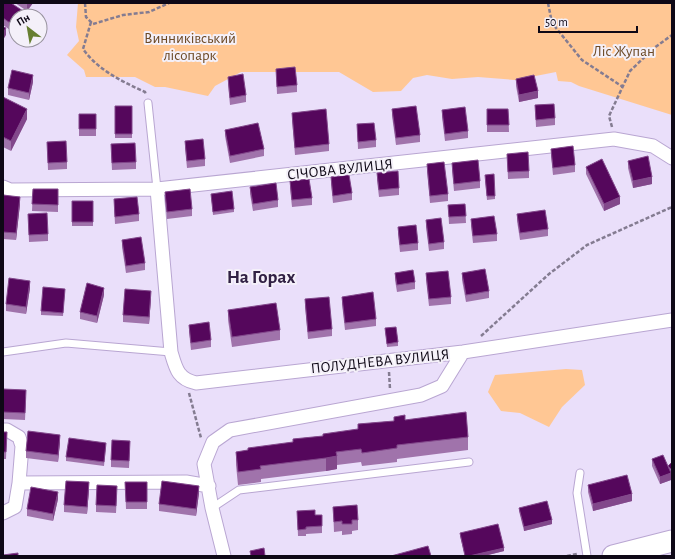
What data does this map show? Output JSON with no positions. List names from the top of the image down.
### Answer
{
  "streets": {
    "street": ["СІЧОВА ВУЛИЦЯ", "ПОЛУДНЕВА ВУЛИЦЯ"]
  },
  "districts": ["На Горах"],
  "parks": ["Винниківський лісопарк", "Ліс Жупан"],
  "scale_bar": "50 m",
  "north": "top left"
}
